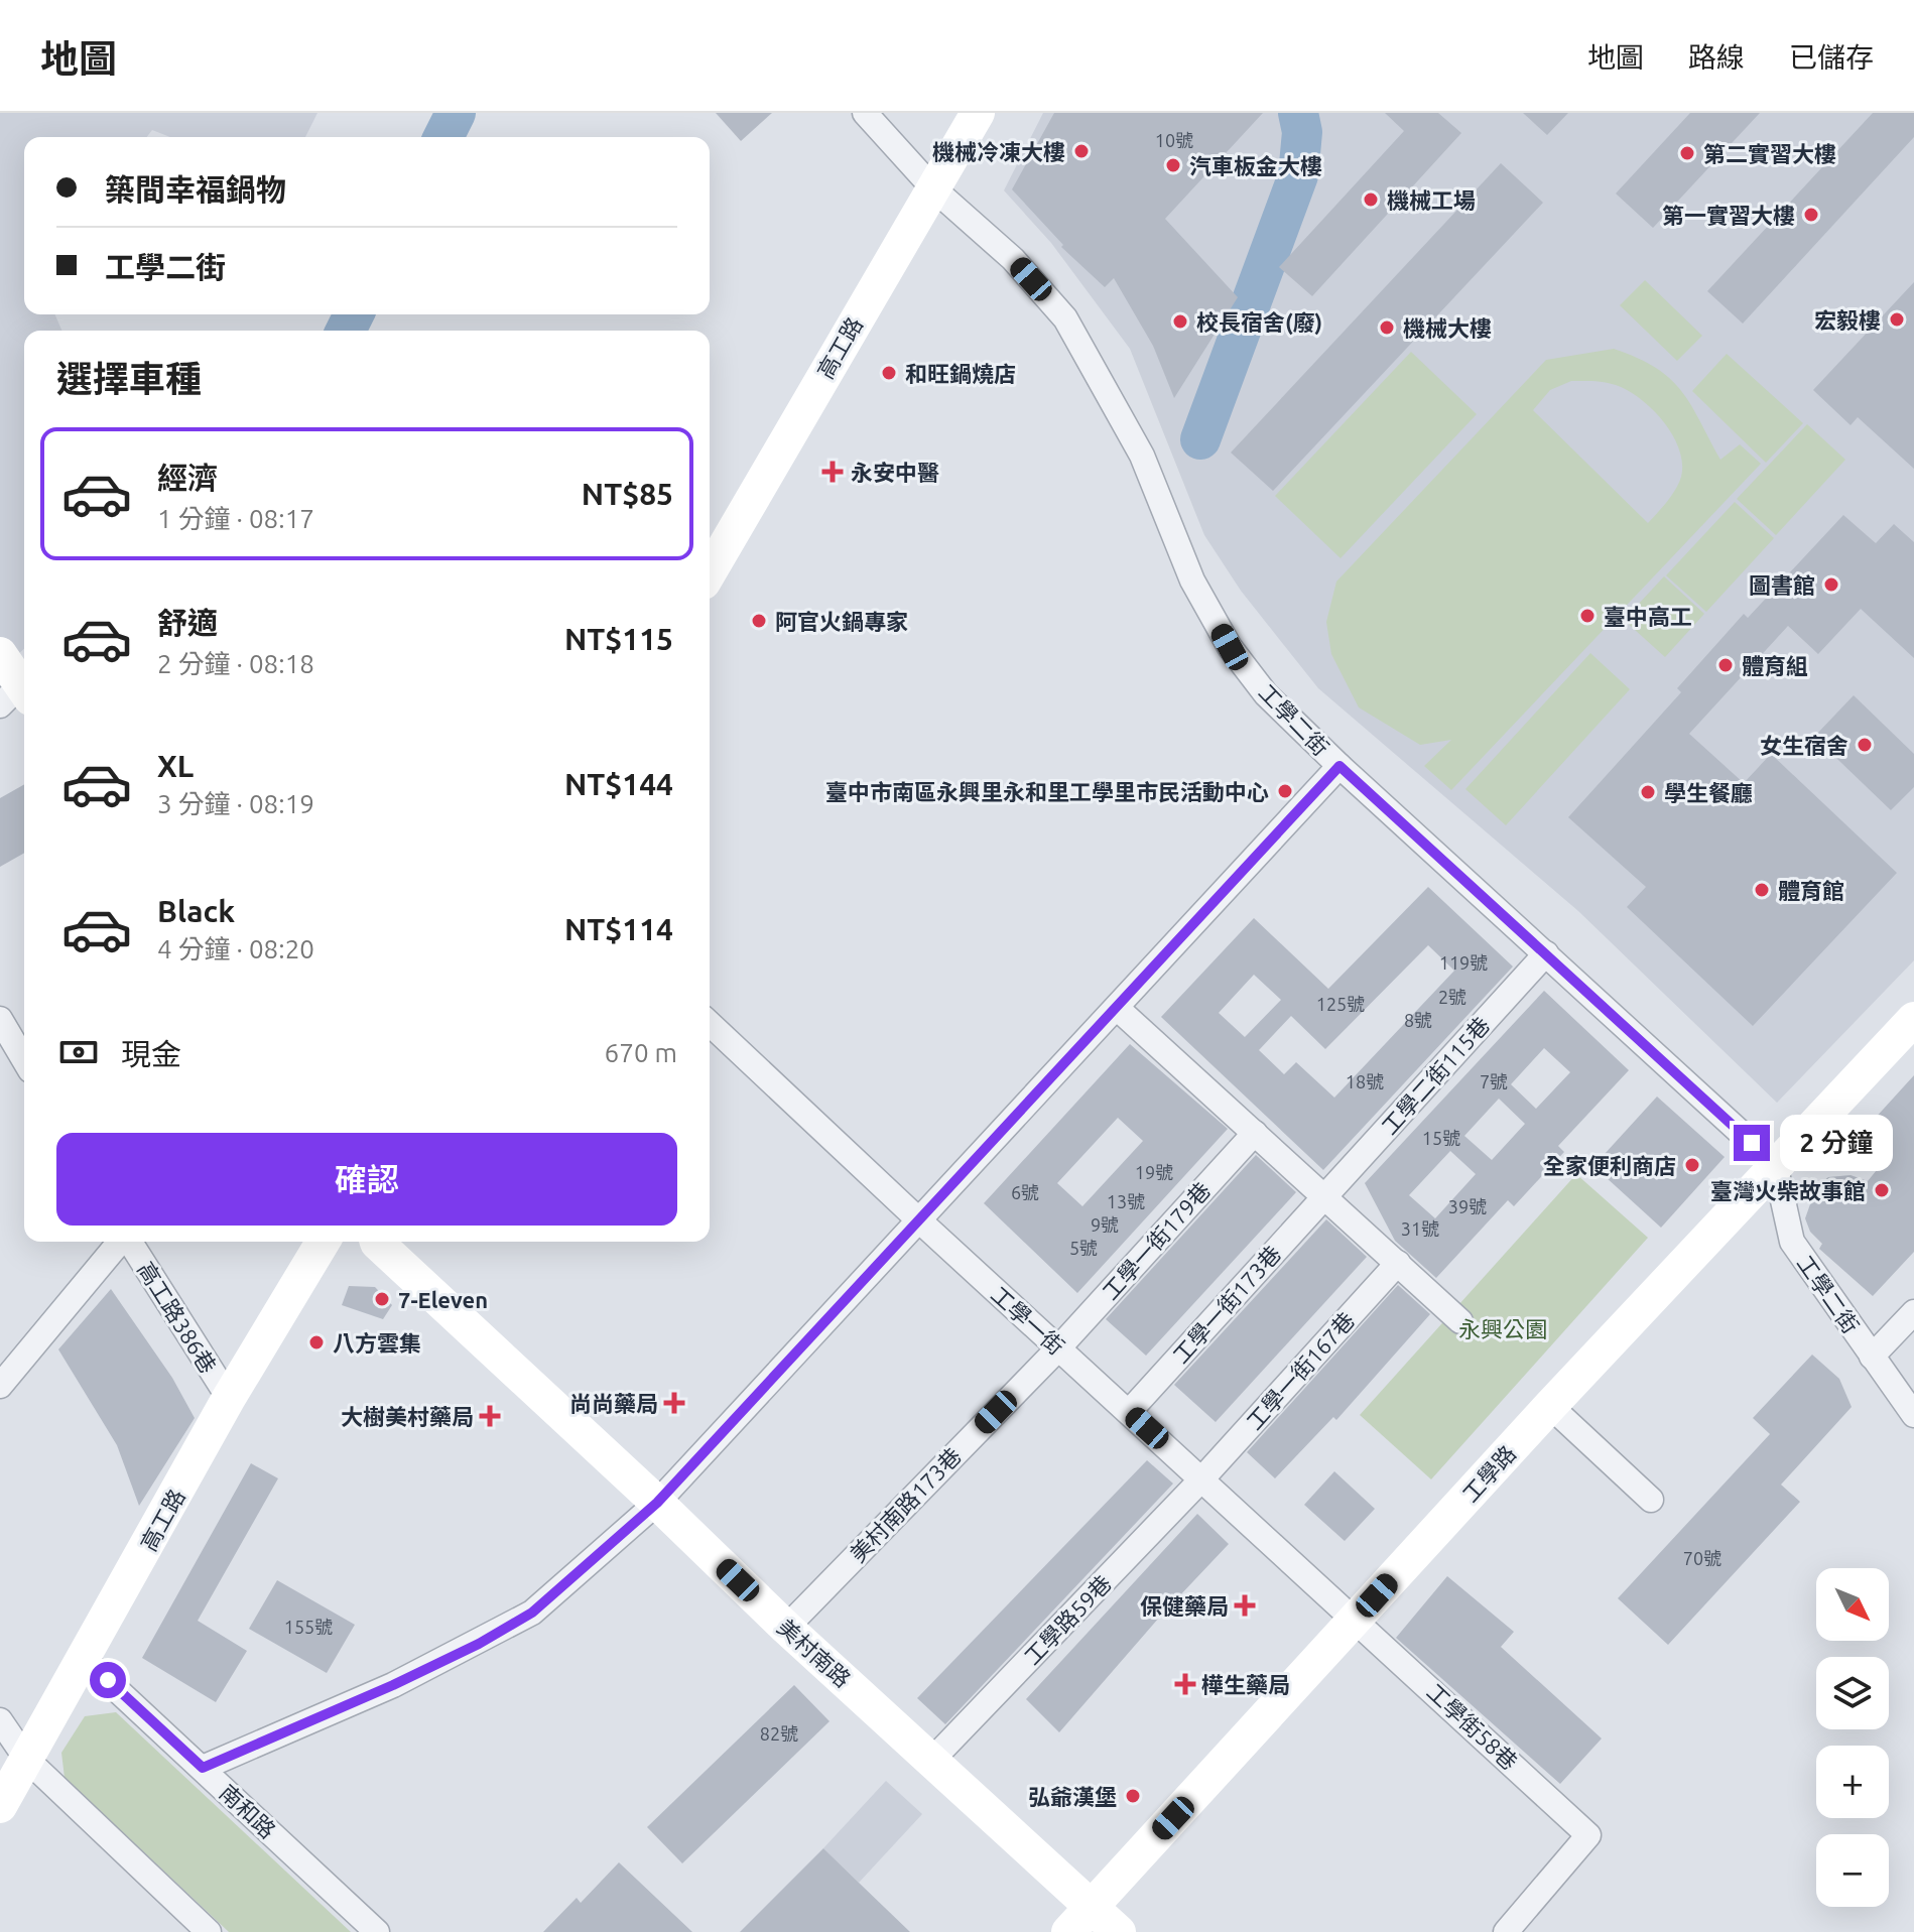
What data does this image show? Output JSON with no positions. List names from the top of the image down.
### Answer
{
  "streets": {
    "street": [
      "高工路",
      "工學二街",
      "工學二街115巷",
      "工學一街179巷",
      "工學一街173巷",
      "高工路386巷",
      "工學一街",
      "工學一街167巷",
      "工學路",
      "美村南路173巷",
      "工學路59巷",
      "美村南路",
      "工學街58巷",
      "南和路"
    ]
  },
  "crossings": [
    ["高工路", "工學二街"],
    ["高工路", "高工路386巷"],
    ["高工路", "南和路"],
    ["工學二街", "工學二街115巷"],
    ["工學二街", "工學路"],
    ["工學二街115巷", "工學一街173巷"],
    ["工學一街179巷", "工學一街"],
    ["工學一街179巷", "美村南路173巷"],
    ["工學一街173巷", "工學一街"],
    ["工學一街", "工學一街167巷"],
    ["工學一街", "工學路"],
    ["工學一街", "美村南路173巷"],
    ["工學一街", "工學路59巷"],
    ["工學一街", "工學街58巷"],
    ["工學一街167巷", "工學路59巷"],
    ["工學路", "美村南路"],
    ["工學路", "工學街58巷"],
    ["美村南路173巷", "美村南路"],
    ["工學路59巷", "美村南路"]
  ],
  "parks": ["永興公園"],
  "places": {
    "other": [
      "機械冷凍大樓",
      "第二實習大樓",
      "汽車板金大樓",
      "機械工場",
      "第一實習大樓",
      "宏毅樓",
      "校長宿舍(廢)",
      "機械大樓",
      "和旺鍋燒店",
      "圖書館",
      "臺中高工",
      "阿官火鍋專家",
      "體育組",
      "女生宿舍",
      "臺中市南區永興里永和里工學里市民活動中心",
      "學生餐廳",
      "體育館",
      "全家便利商店",
      "臺灣火柴故事館",
      "7-Eleven",
      "八方雲集",
      "弘爺漢堡"
    ],
    "health": [
      "永安中醫",
      "尚尚藥局",
      "大樹美村藥局",
      "保健藥局",
      "樺生藥局"
    ]
  },
  "house_numbers": [
    "10號",
    "119號",
    "2號",
    "125號",
    "8號",
    "18號",
    "7號",
    "15號",
    "19號",
    "6號",
    "13號",
    "39號",
    "9號",
    "31號",
    "5號",
    "70號",
    "155號",
    "82號"
  ],
  "north": "bottom right",
  "page": {
    "header": "地圖",
    "nav": ["地圖", "路線", "已儲存"],
    "banner": ["築間幸福鍋物", "工學二街"],
    "heading": "選擇車種",
    "list": [
      {
        "name": "經濟",
        "note": "1 分鐘 · 08:17",
        "value": "NT$85"
      },
      {
        "name": "舒適",
        "note": "2 分鐘 · 08:18",
        "value": "NT$115"
      },
      {
        "name": "XL",
        "note": "3 分鐘 · 08:19",
        "value": "NT$144"
      },
      {
        "name": "Black",
        "note": "4 分鐘 · 08:20",
        "value": "NT$114"
      }
    ],
    "pay": ["現金", "670 m"],
    "bubble": "2 分鐘",
    "buttons": "確認",
    "map_buttons": ["+", "−"]
  }
}
